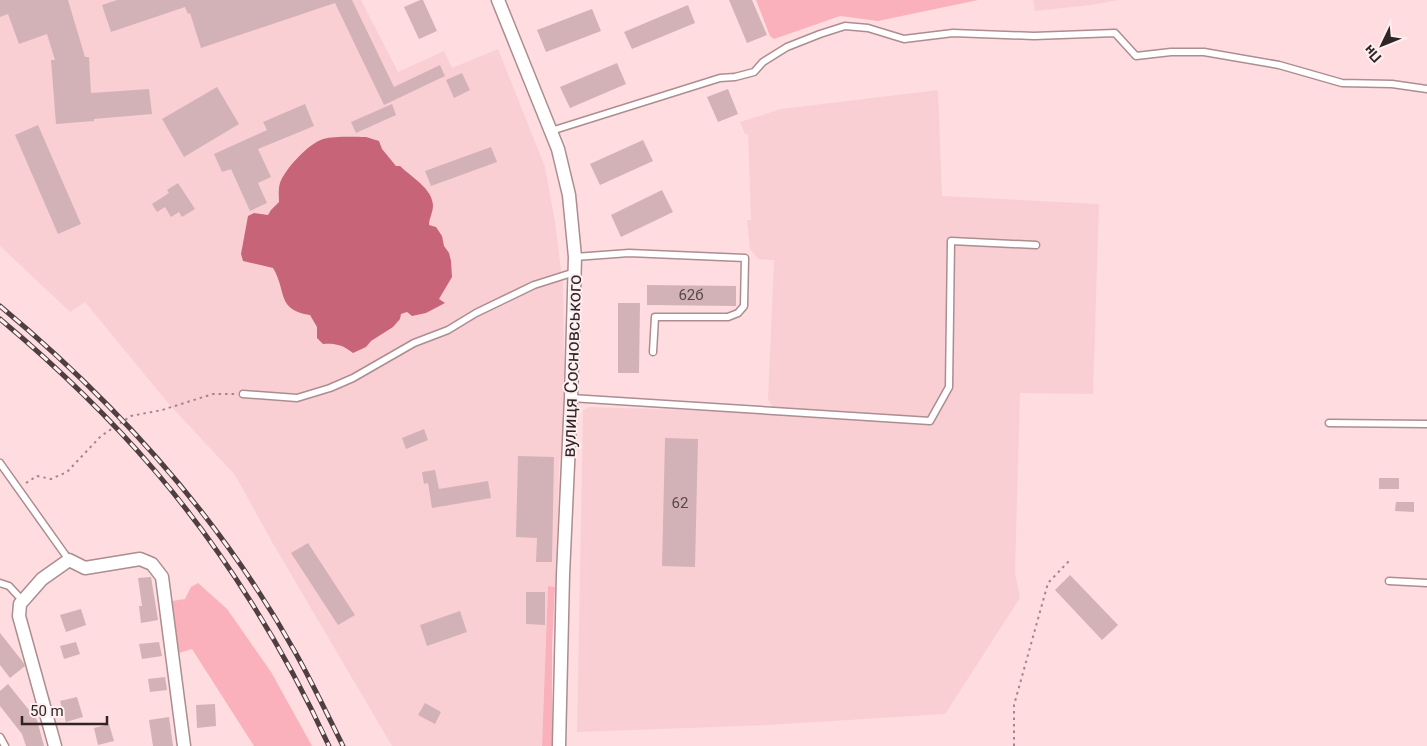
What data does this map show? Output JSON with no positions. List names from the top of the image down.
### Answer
{
  "streets": {
    "street": ["вулиця Сосновського"]
  },
  "house_numbers": ["62б", "62"],
  "scale_bar": "50 m",
  "north": "bottom left"
}
